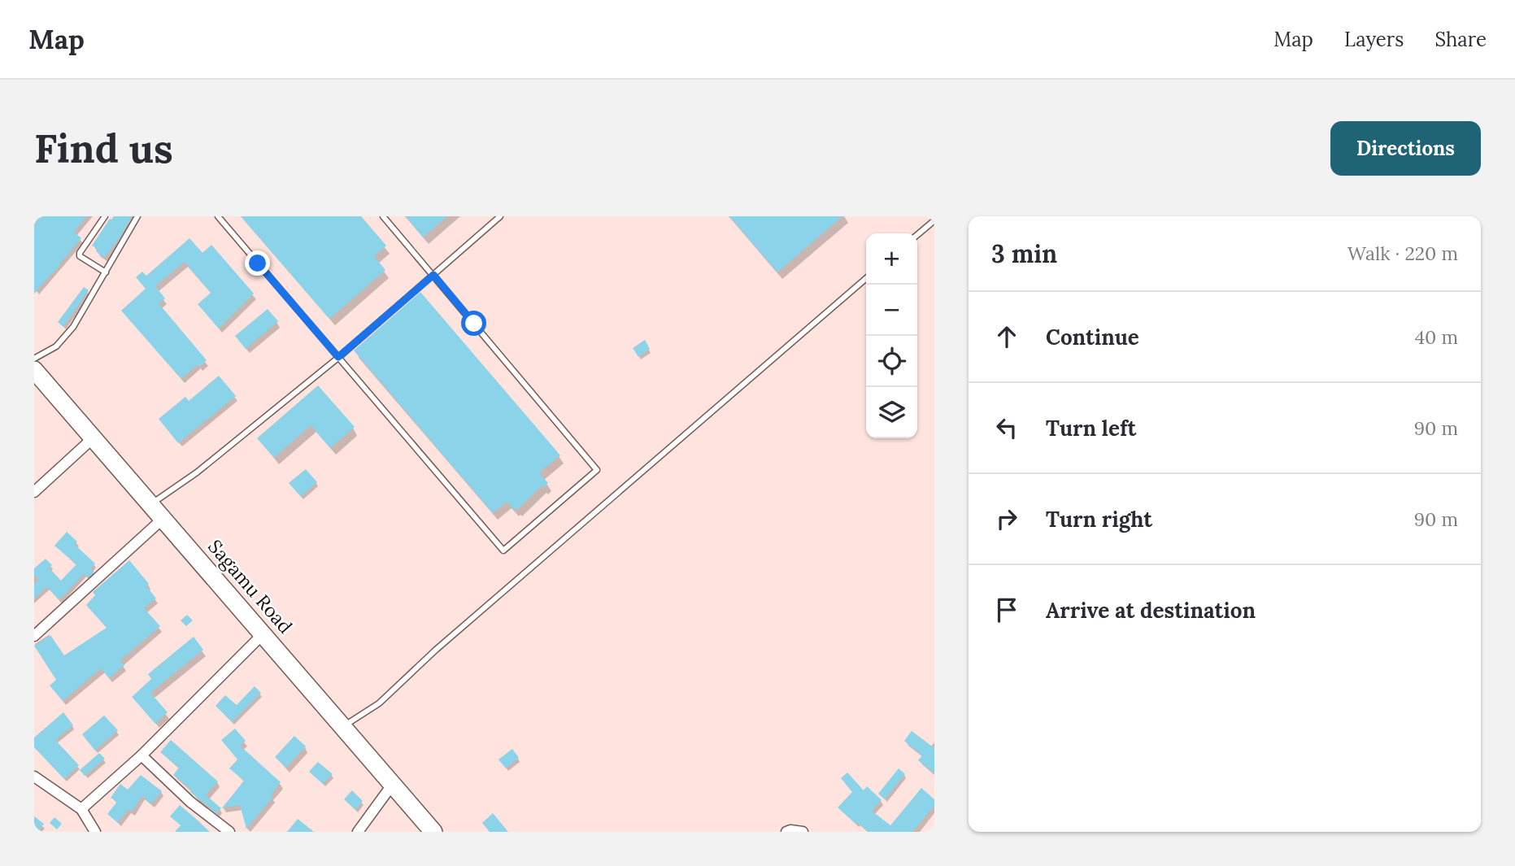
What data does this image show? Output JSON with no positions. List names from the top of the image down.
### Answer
{
  "streets": {
    "highway": ["Sagamu Road"]
  },
  "page": {
    "header": "Map",
    "nav": ["Map", "Layers", "Share"],
    "buttons": "Directions",
    "title": "Find us",
    "heading": ["3 min", "Walk · 220 m"],
    "map_buttons": ["+", "−"],
    "list": [
      ["Continue", "40 m"],
      ["Turn left", "90 m"],
      ["Turn right", "90 m"],
      "Arrive at destination"
    ]
  }
}
